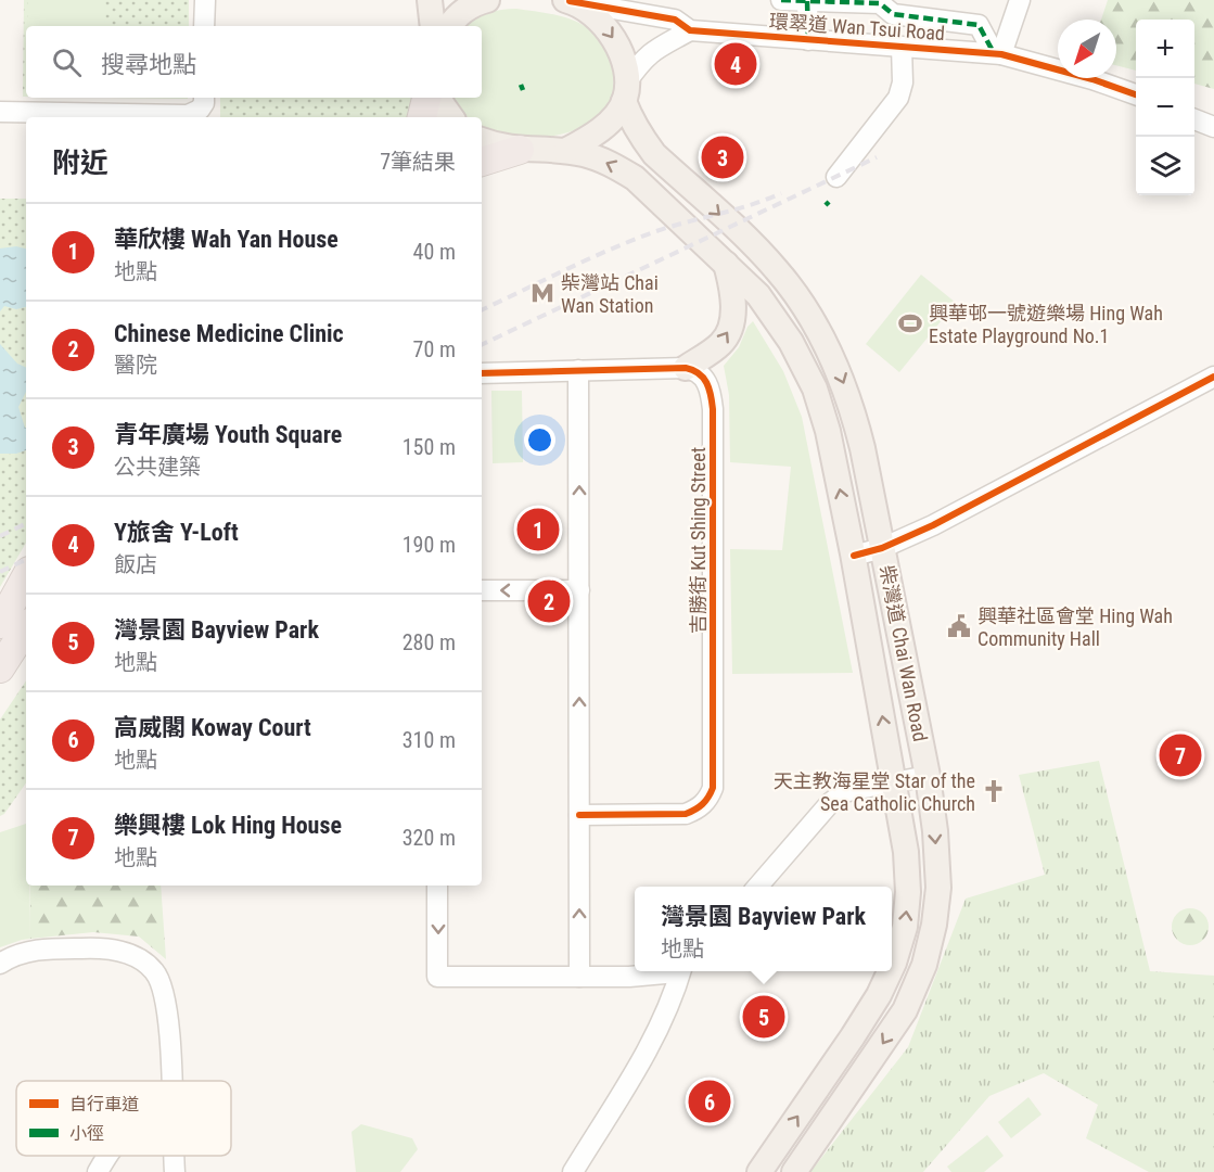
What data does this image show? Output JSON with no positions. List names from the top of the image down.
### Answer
{
  "streets": {
    "main road": ["柴灣道 Chai Wan Road"],
    "street": ["環翠道 Wan Tsui Road", "吉勝街 Kut Shing Street"]
  },
  "crossings": [
    ["環翠道 Wan Tsui Road", "柴灣道 Chai Wan Road"]
  ],
  "places": {
    "metro station": ["柴灣站 Chai Wan Station"],
    "sports": ["興華邨一號遊樂場 Hing Wah Estate Playground No.1"],
    "public building": ["興華社區會堂 Hing Wah Community Hall"],
    "church": ["天主教海星堂 Star of the Sea Catholic Church"]
  },
  "legend": ["自行車道", "小徑"],
  "north": "bottom left",
  "page": {
    "map_buttons": ["+", "−"],
    "search": "搜尋地點",
    "pins": [
      "4",
      "3",
      "1",
      "2",
      "7",
      "5",
      "6"
    ],
    "heading": ["附近", "7筆結果"],
    "list": [
      {
        "mark": "1",
        "name": "華欣樓 Wah Yan House",
        "note": "地點",
        "value": "40 m"
      },
      {
        "mark": "2",
        "name": "Chinese Medicine Clinic",
        "note": "醫院",
        "value": "70 m"
      },
      {
        "mark": "3",
        "name": "青年廣場 Youth Square",
        "note": "公共建築",
        "value": "150 m"
      },
      {
        "mark": "4",
        "name": "Y旅舍 Y-Loft",
        "note": "飯店",
        "value": "190 m"
      },
      {
        "mark": "5",
        "name": "灣景園 Bayview Park",
        "note": "地點",
        "value": "280 m"
      },
      {
        "mark": "6",
        "name": "高威閣 Koway Court",
        "note": "地點",
        "value": "310 m"
      },
      {
        "mark": "7",
        "name": "樂興樓 Lok Hing House",
        "note": "地點",
        "value": "320 m"
      }
    ],
    "popup": ["灣景園 Bayview Park", "地點"]
  }
}
